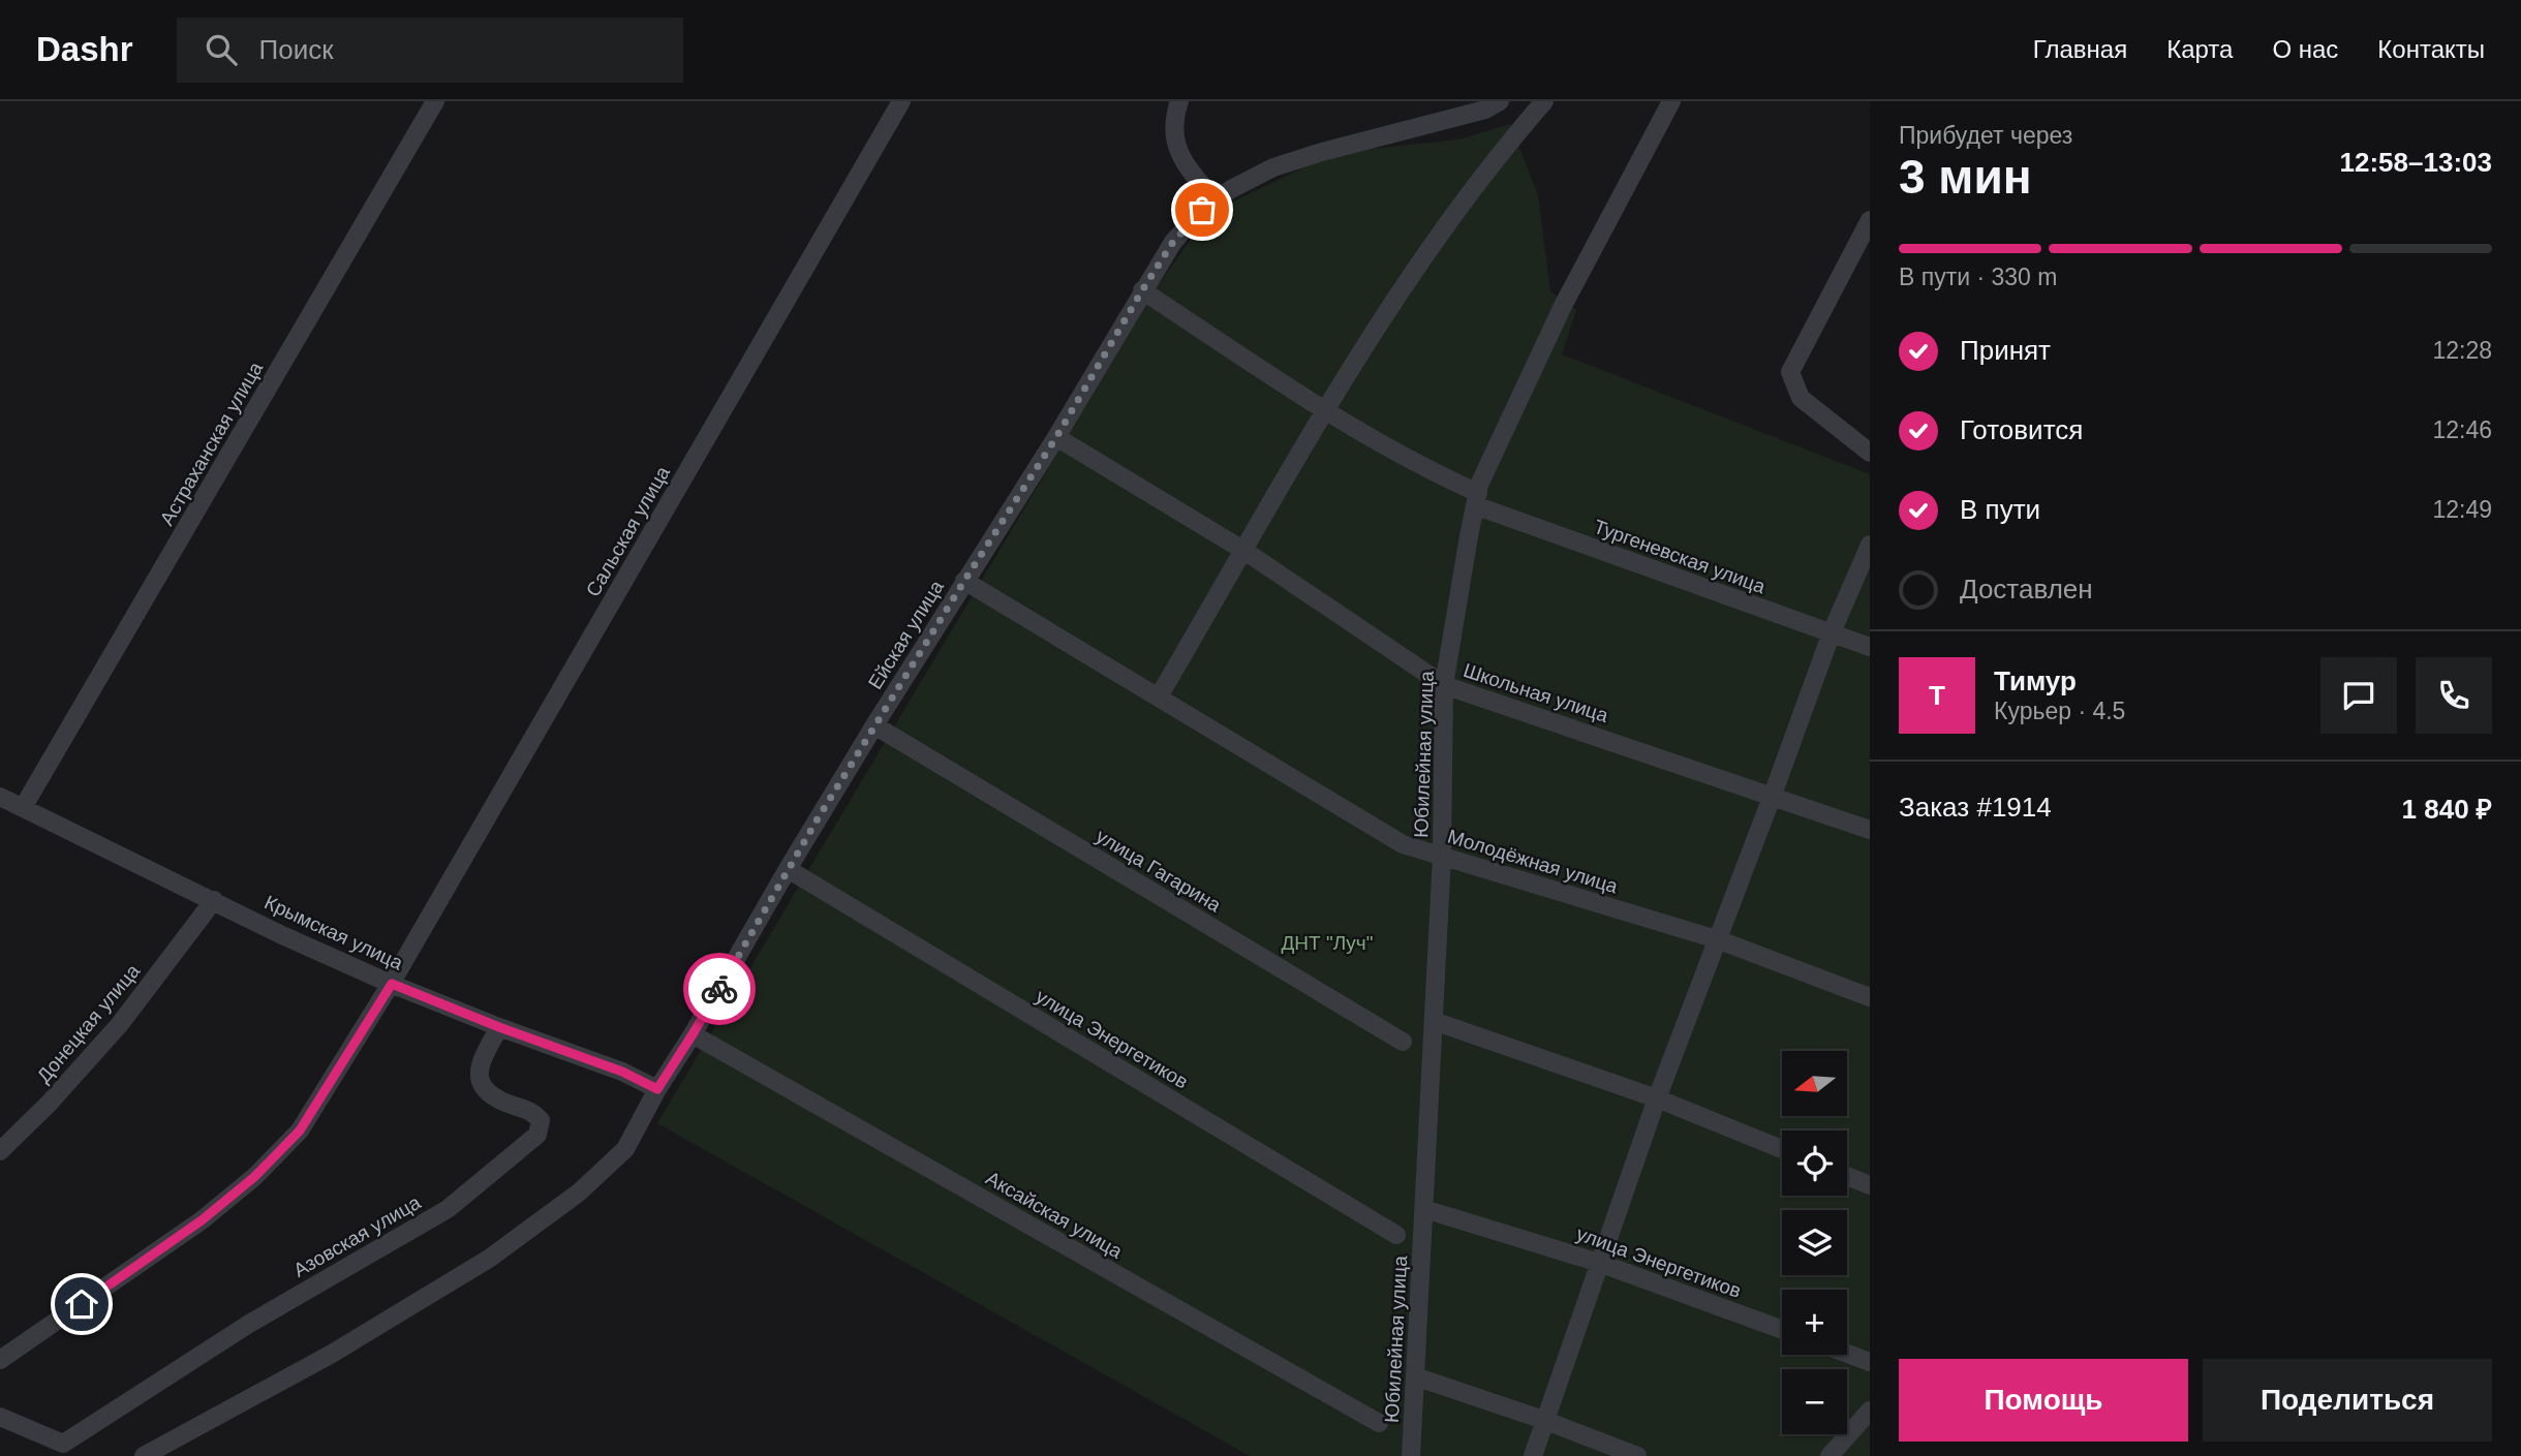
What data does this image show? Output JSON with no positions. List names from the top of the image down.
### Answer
{
  "streets": {
    "street": [
      "Астраханская улица",
      "Сальская улица",
      "Тургеневская улица",
      "Ейская улица",
      "Школьная улица",
      "Юбилейная улица",
      "Молодёжная улица",
      "улица Гагарина",
      "Крымская улица",
      "Донецкая улица",
      "улица Энергетиков",
      "Аксайская улица",
      "Азовская улица"
    ]
  },
  "crossings": [
    ["Астраханская улица", "Крымская улица"],
    ["Сальская улица", "Крымская улица"],
    ["Тургеневская улица", "Ейская улица"],
    ["Тургеневская улица", "Юбилейная улица"],
    ["Ейская улица", "Школьная улица"],
    ["Ейская улица", "Молодёжная улица"],
    ["Ейская улица", "улица Гагарина"],
    ["Ейская улица", "Крымская улица"],
    ["Ейская улица", "улица Энергетиков"],
    ["Ейская улица", "Аксайская улица"],
    ["Школьная улица", "Юбилейная улица"],
    ["Юбилейная улица", "Молодёжная улица"],
    ["Юбилейная улица", "улица Энергетиков"],
    ["Крымская улица", "Донецкая улица"],
    ["Крымская улица", "Азовская улица"]
  ],
  "parks": ["ДНТ \"Луч\""],
  "north": "left",
  "page": {
    "header": "Dashr",
    "search": "Поиск",
    "nav": [
      "Главная",
      "Карта",
      "О нас",
      "Контакты"
    ],
    "heading": ["3 мин", "Прибудет через", "12:58–13:03"],
    "panel": [
      "Тимур",
      "Курьер · 4.5",
      "Заказ #1914",
      "1 840 ₽"
    ],
    "bar": "В пути · 330 m",
    "list": [
      ["Принят", "12:28"],
      ["Готовится", "12:46"],
      ["В пути", "12:49"],
      "Доставлен"
    ],
    "round": "Т",
    "map_buttons": ["+", "−"],
    "buttons": ["Помощь", "Поделиться"]
  }
}
